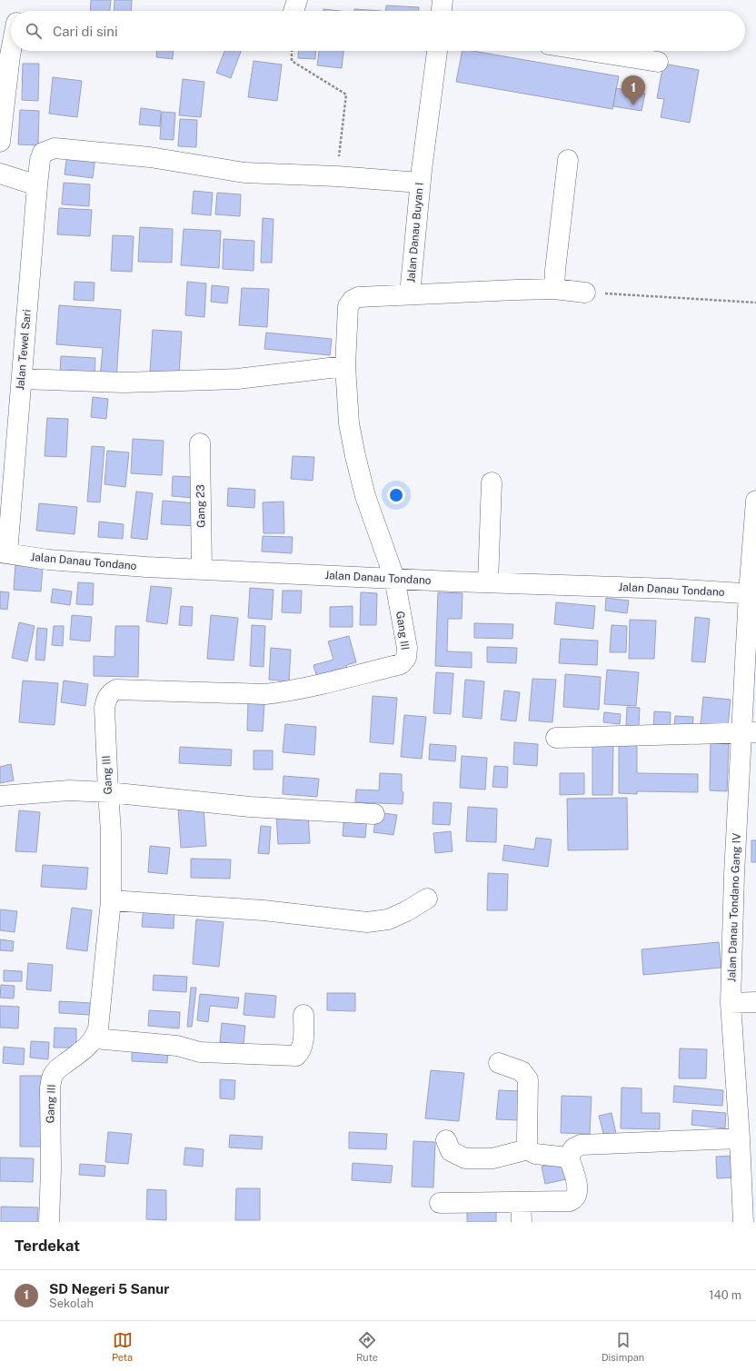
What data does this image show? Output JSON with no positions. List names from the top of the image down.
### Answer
{
  "streets": {
    "street": [
      "Jalan Danau Buyan I",
      "Jalan Tewel Sari",
      "Gang 23",
      "Jalan Danau Tondano",
      "Gang III",
      "Jalan Danau Tondano Gang IV"
    ]
  },
  "crossings": [
    ["Jalan Danau Buyan I", "Jalan Danau Tondano"],
    ["Jalan Danau Buyan I", "Gang III"],
    ["Jalan Tewel Sari", "Jalan Danau Tondano"],
    ["Gang 23", "Jalan Danau Tondano"],
    ["Jalan Danau Tondano", "Gang III"],
    ["Jalan Danau Tondano", "Jalan Danau Tondano Gang IV"]
  ],
  "page": {
    "search": "Cari di sini",
    "pins": "1",
    "heading": "Terdekat",
    "list": [
      {
        "mark": "1",
        "name": "SD Negeri 5 Sanur",
        "note": "Sekolah",
        "value": "140 m"
      }
    ],
    "nav": ["Peta", "Rute", "Disimpan"]
  }
}
